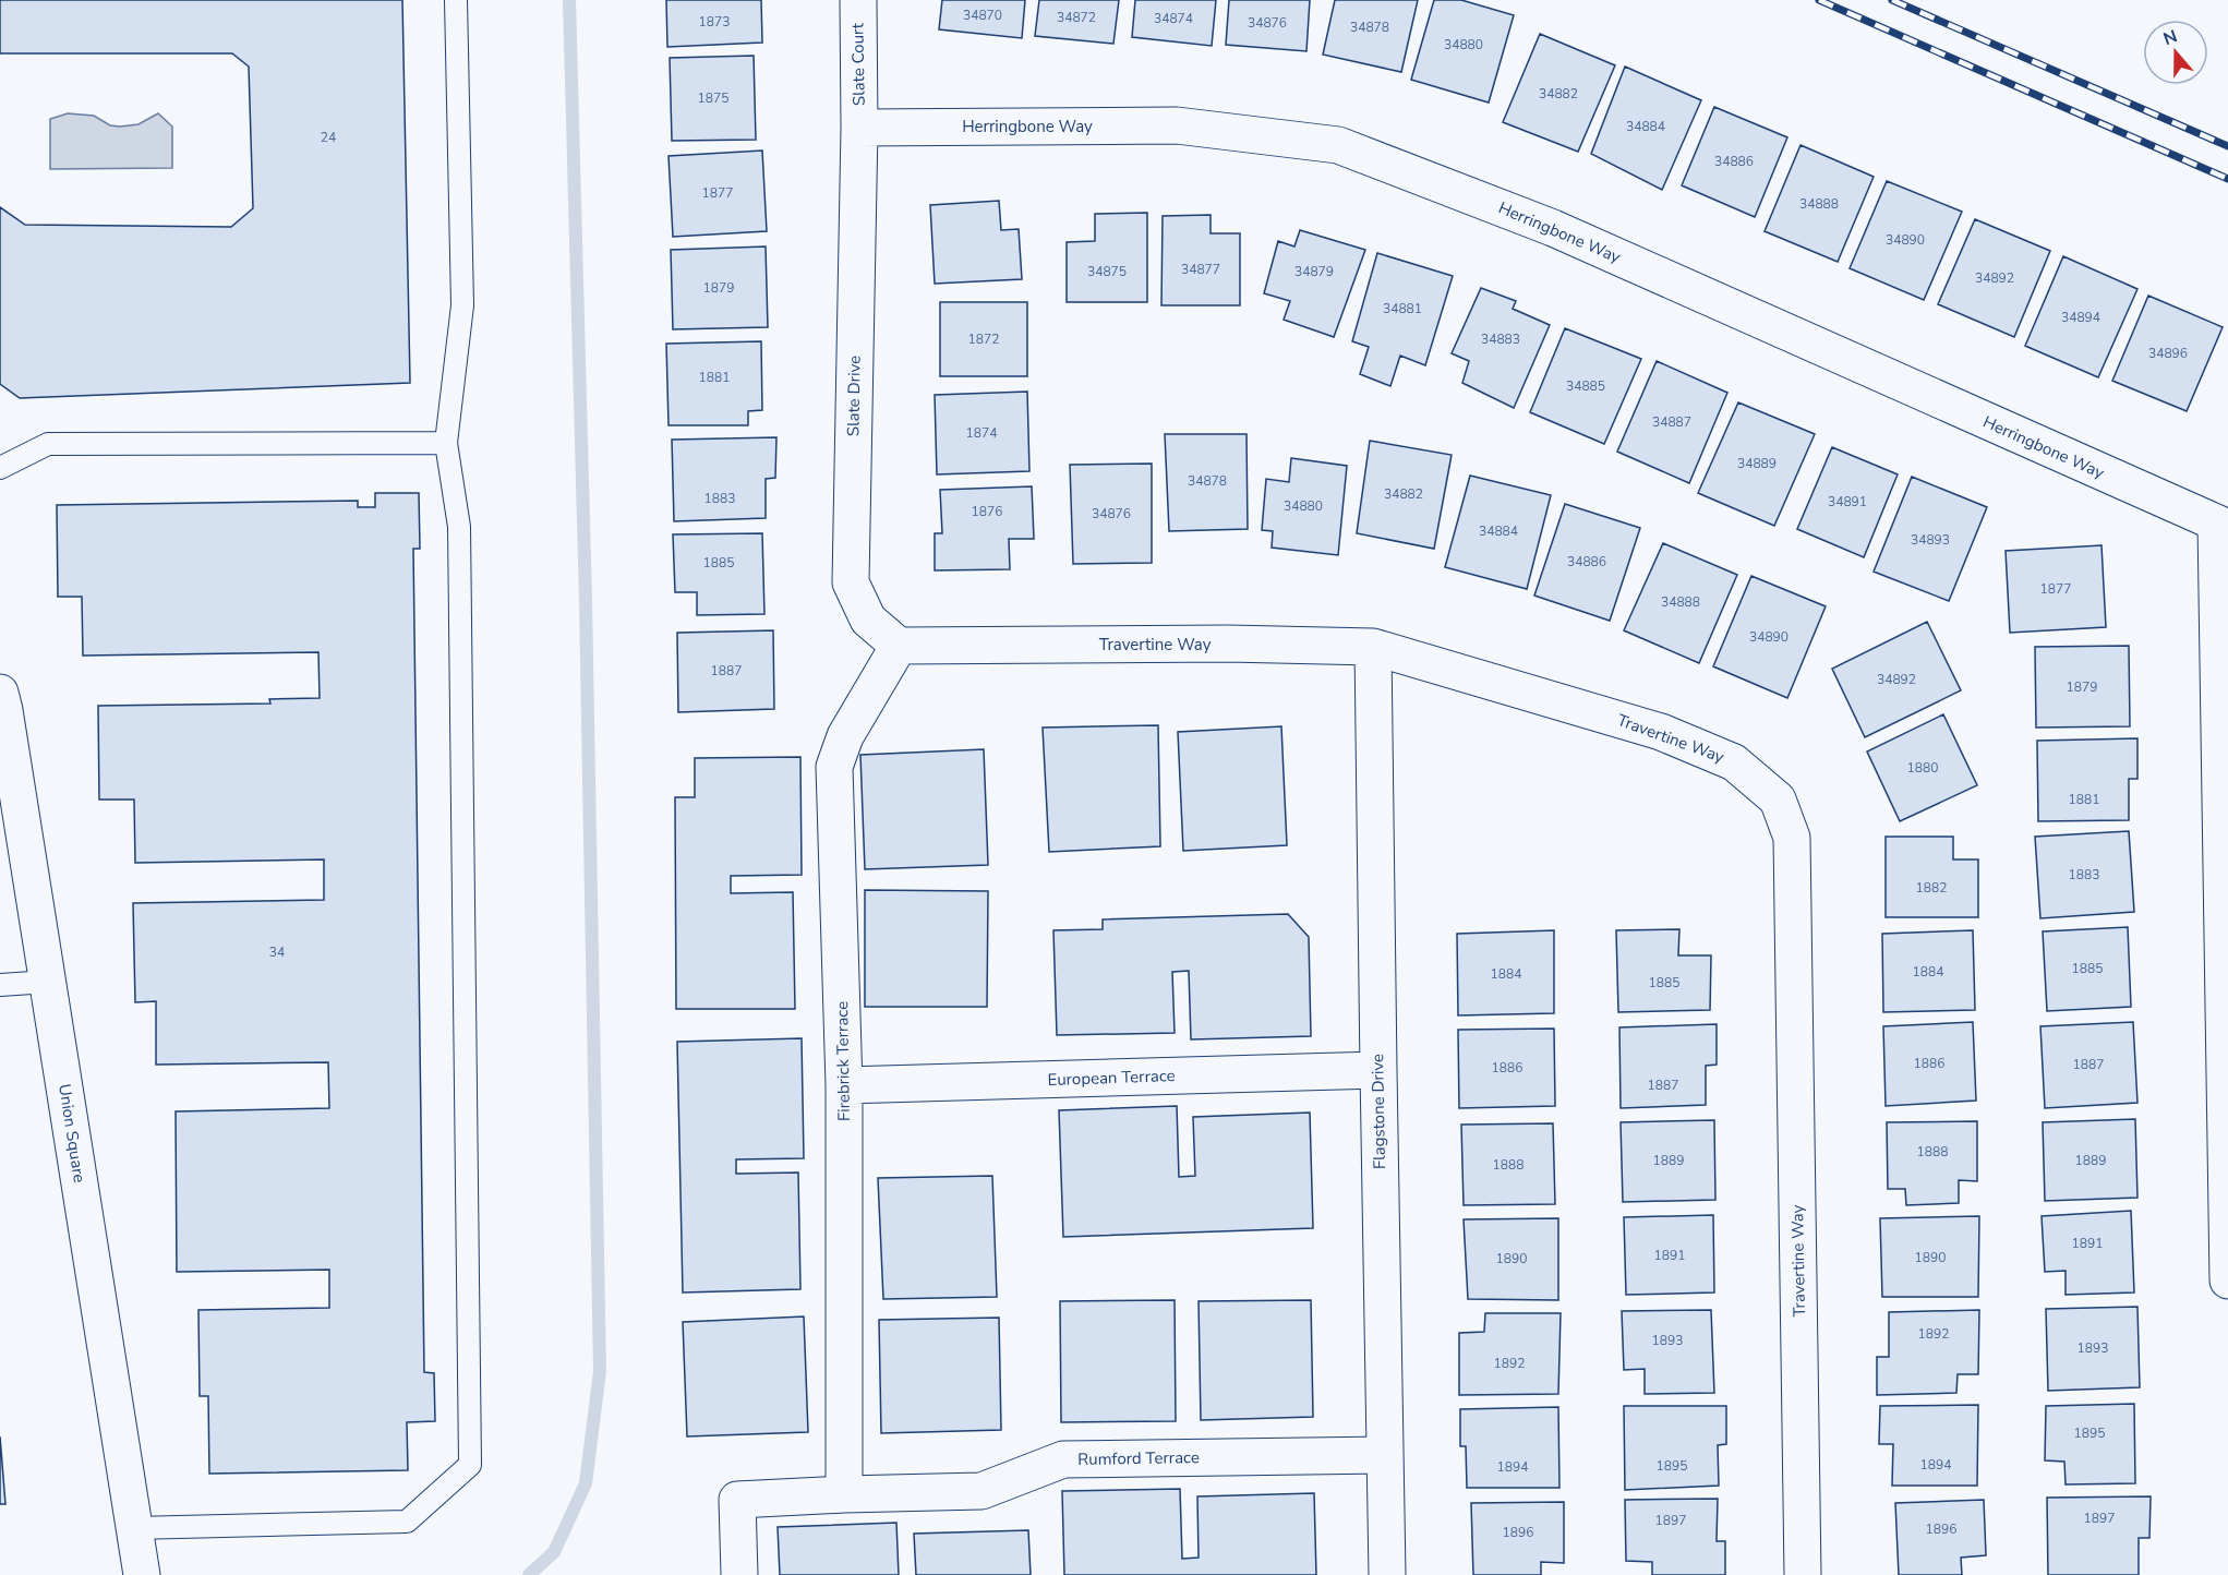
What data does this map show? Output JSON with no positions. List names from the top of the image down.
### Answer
{
  "streets": {
    "street": [
      "Slate Court",
      "Herringbone Way",
      "Slate Drive",
      "Travertine Way",
      "Firebrick Terrace",
      "European Terrace",
      "Flagstone Drive",
      "Union Square",
      "Rumford Terrace"
    ]
  },
  "crossings": [
    ["Slate Court", "Herringbone Way"],
    ["Slate Court", "Slate Drive"],
    ["Herringbone Way", "Slate Drive"],
    ["Slate Drive", "Travertine Way"],
    ["Slate Drive", "Firebrick Terrace"],
    ["Travertine Way", "Firebrick Terrace"],
    ["Travertine Way", "Flagstone Drive"],
    ["Firebrick Terrace", "European Terrace"],
    ["Firebrick Terrace", "Rumford Terrace"],
    ["European Terrace", "Flagstone Drive"],
    ["Flagstone Drive", "Rumford Terrace"]
  ],
  "house_numbers": [
    "34870",
    "34872",
    "34874",
    "1873",
    "34876",
    "34878",
    "34880",
    "34882",
    "1875",
    "34884",
    "24",
    "34886",
    "1877",
    "34888",
    "34890",
    "34877",
    "34875",
    "34879",
    "34892",
    "1879",
    "34881",
    "34894",
    "1872",
    "34883",
    "34896",
    "1881",
    "34885",
    "34887",
    "1874",
    "34889",
    "34878",
    "34882",
    "1883",
    "34891",
    "34880",
    "1876",
    "34876",
    "34884",
    "34893",
    "34886",
    "1885",
    "1877",
    "34888",
    "34890",
    "1887",
    "34892",
    "1879",
    "1880",
    "1881",
    "1883",
    "1882",
    "34",
    "1885",
    "1884",
    "1884",
    "1885",
    "1886",
    "1887",
    "1886",
    "1887",
    "1888",
    "1889",
    "1889",
    "1888",
    "1891",
    "1891",
    "1890",
    "1890",
    "1892",
    "1893",
    "1893",
    "1892",
    "1895",
    "1894",
    "1895",
    "1894",
    "1897",
    "1897",
    "1896",
    "1896"
  ],
  "north": "top"
}
